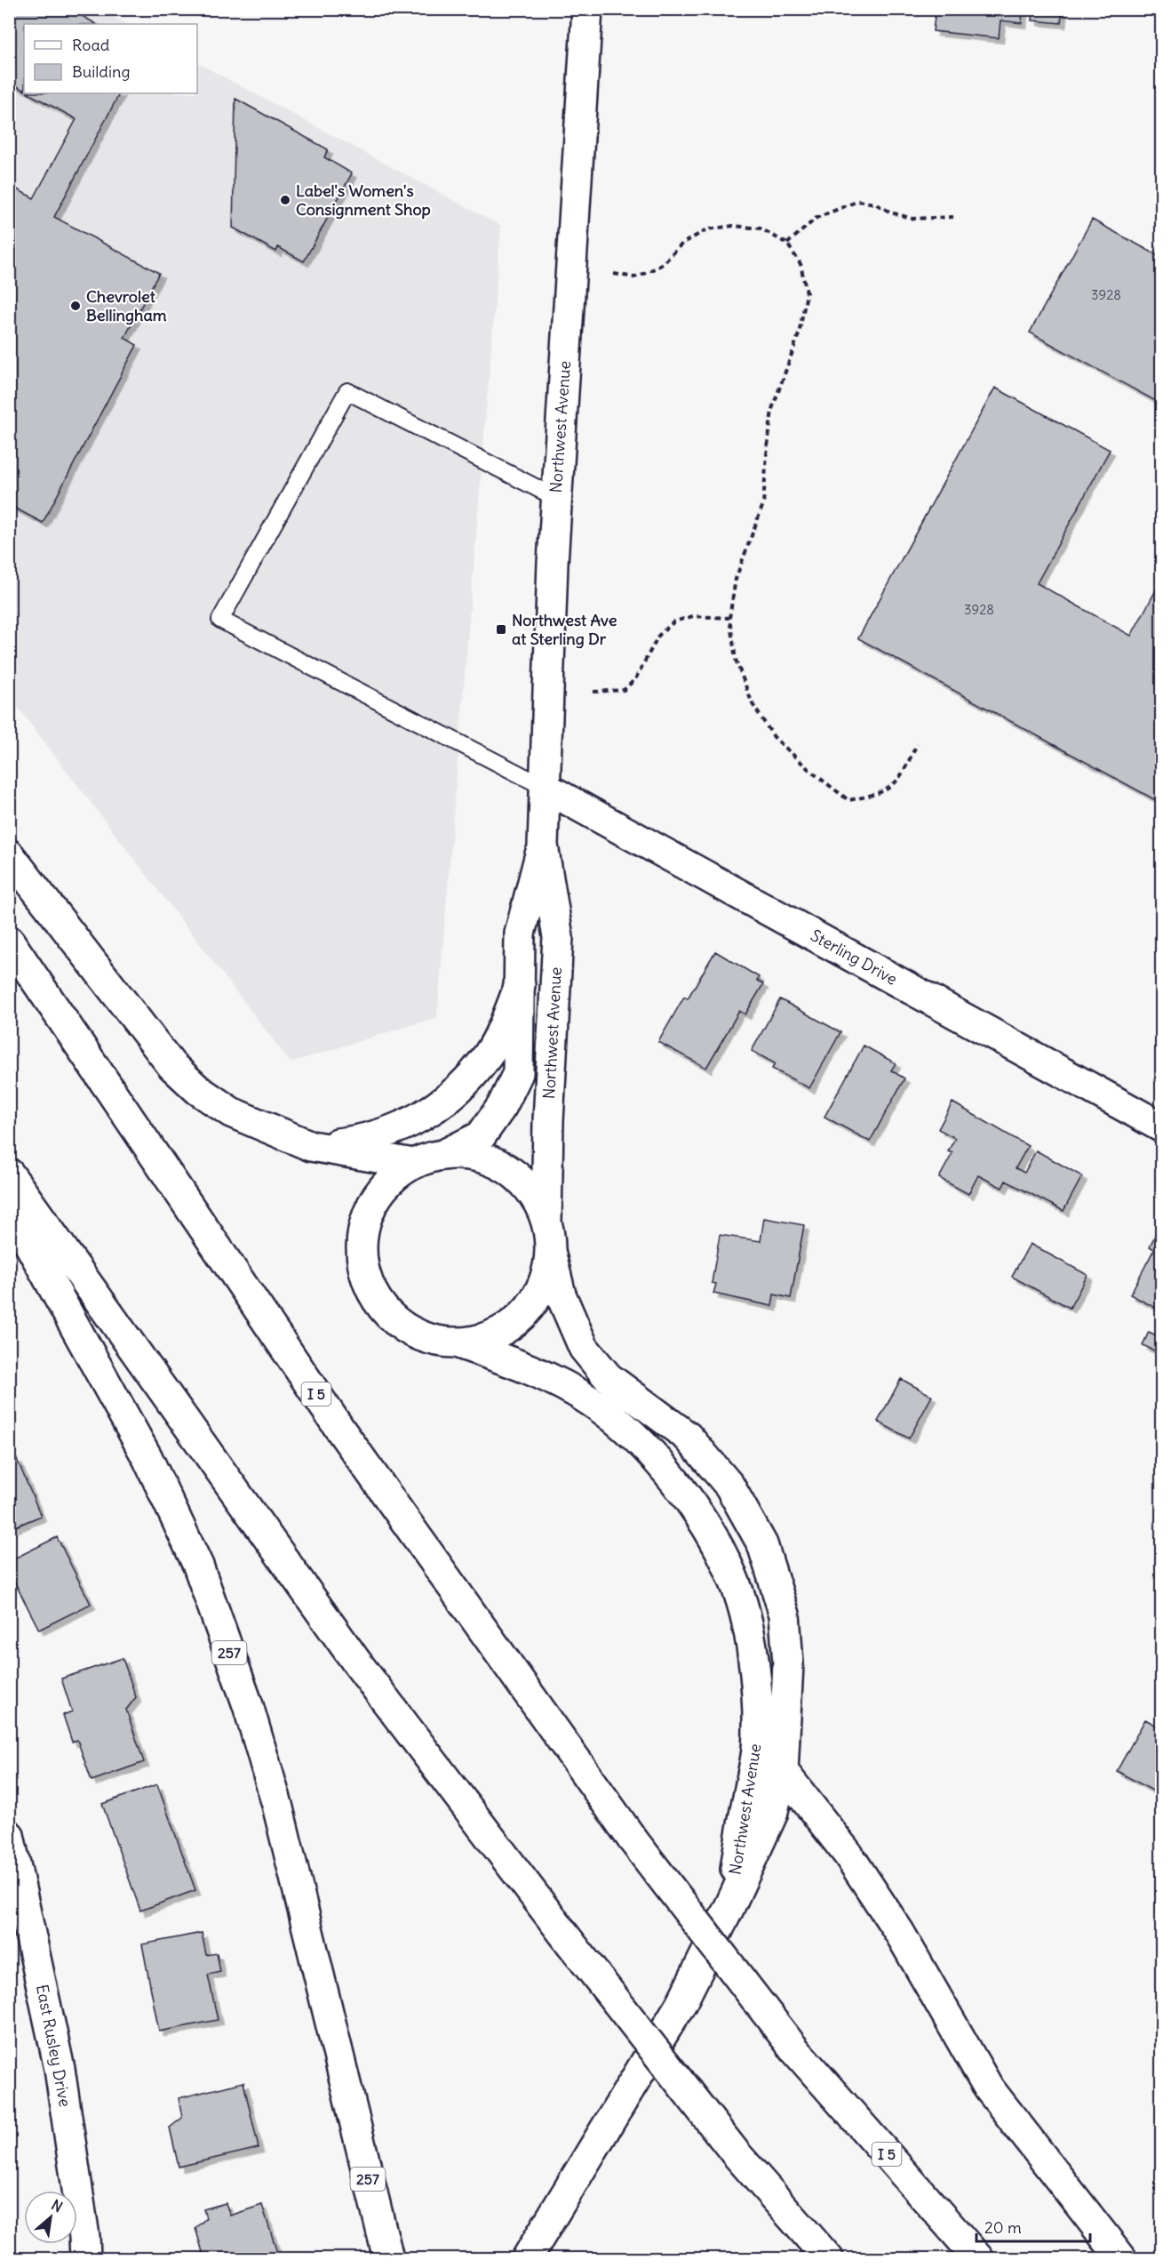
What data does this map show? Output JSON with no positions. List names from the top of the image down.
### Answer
{
  "streets": {
    "main road": [
      "Northwest Avenue",
      "Sterling Drive",
      "I 5",
      "257",
      "East Rusley Drive"
    ]
  },
  "crossings": [
    ["Northwest Avenue", "Sterling Drive"]
  ],
  "places": {
    "other": ["Label's Women's Consignment Shop", "Chevrolet Bellingham"],
    "transit": ["Northwest Ave at Sterling Dr"]
  },
  "house_numbers": ["3928", "3928"],
  "legend": ["Road", "Building"],
  "scale_bar": "20 m",
  "north": "top right"
}
